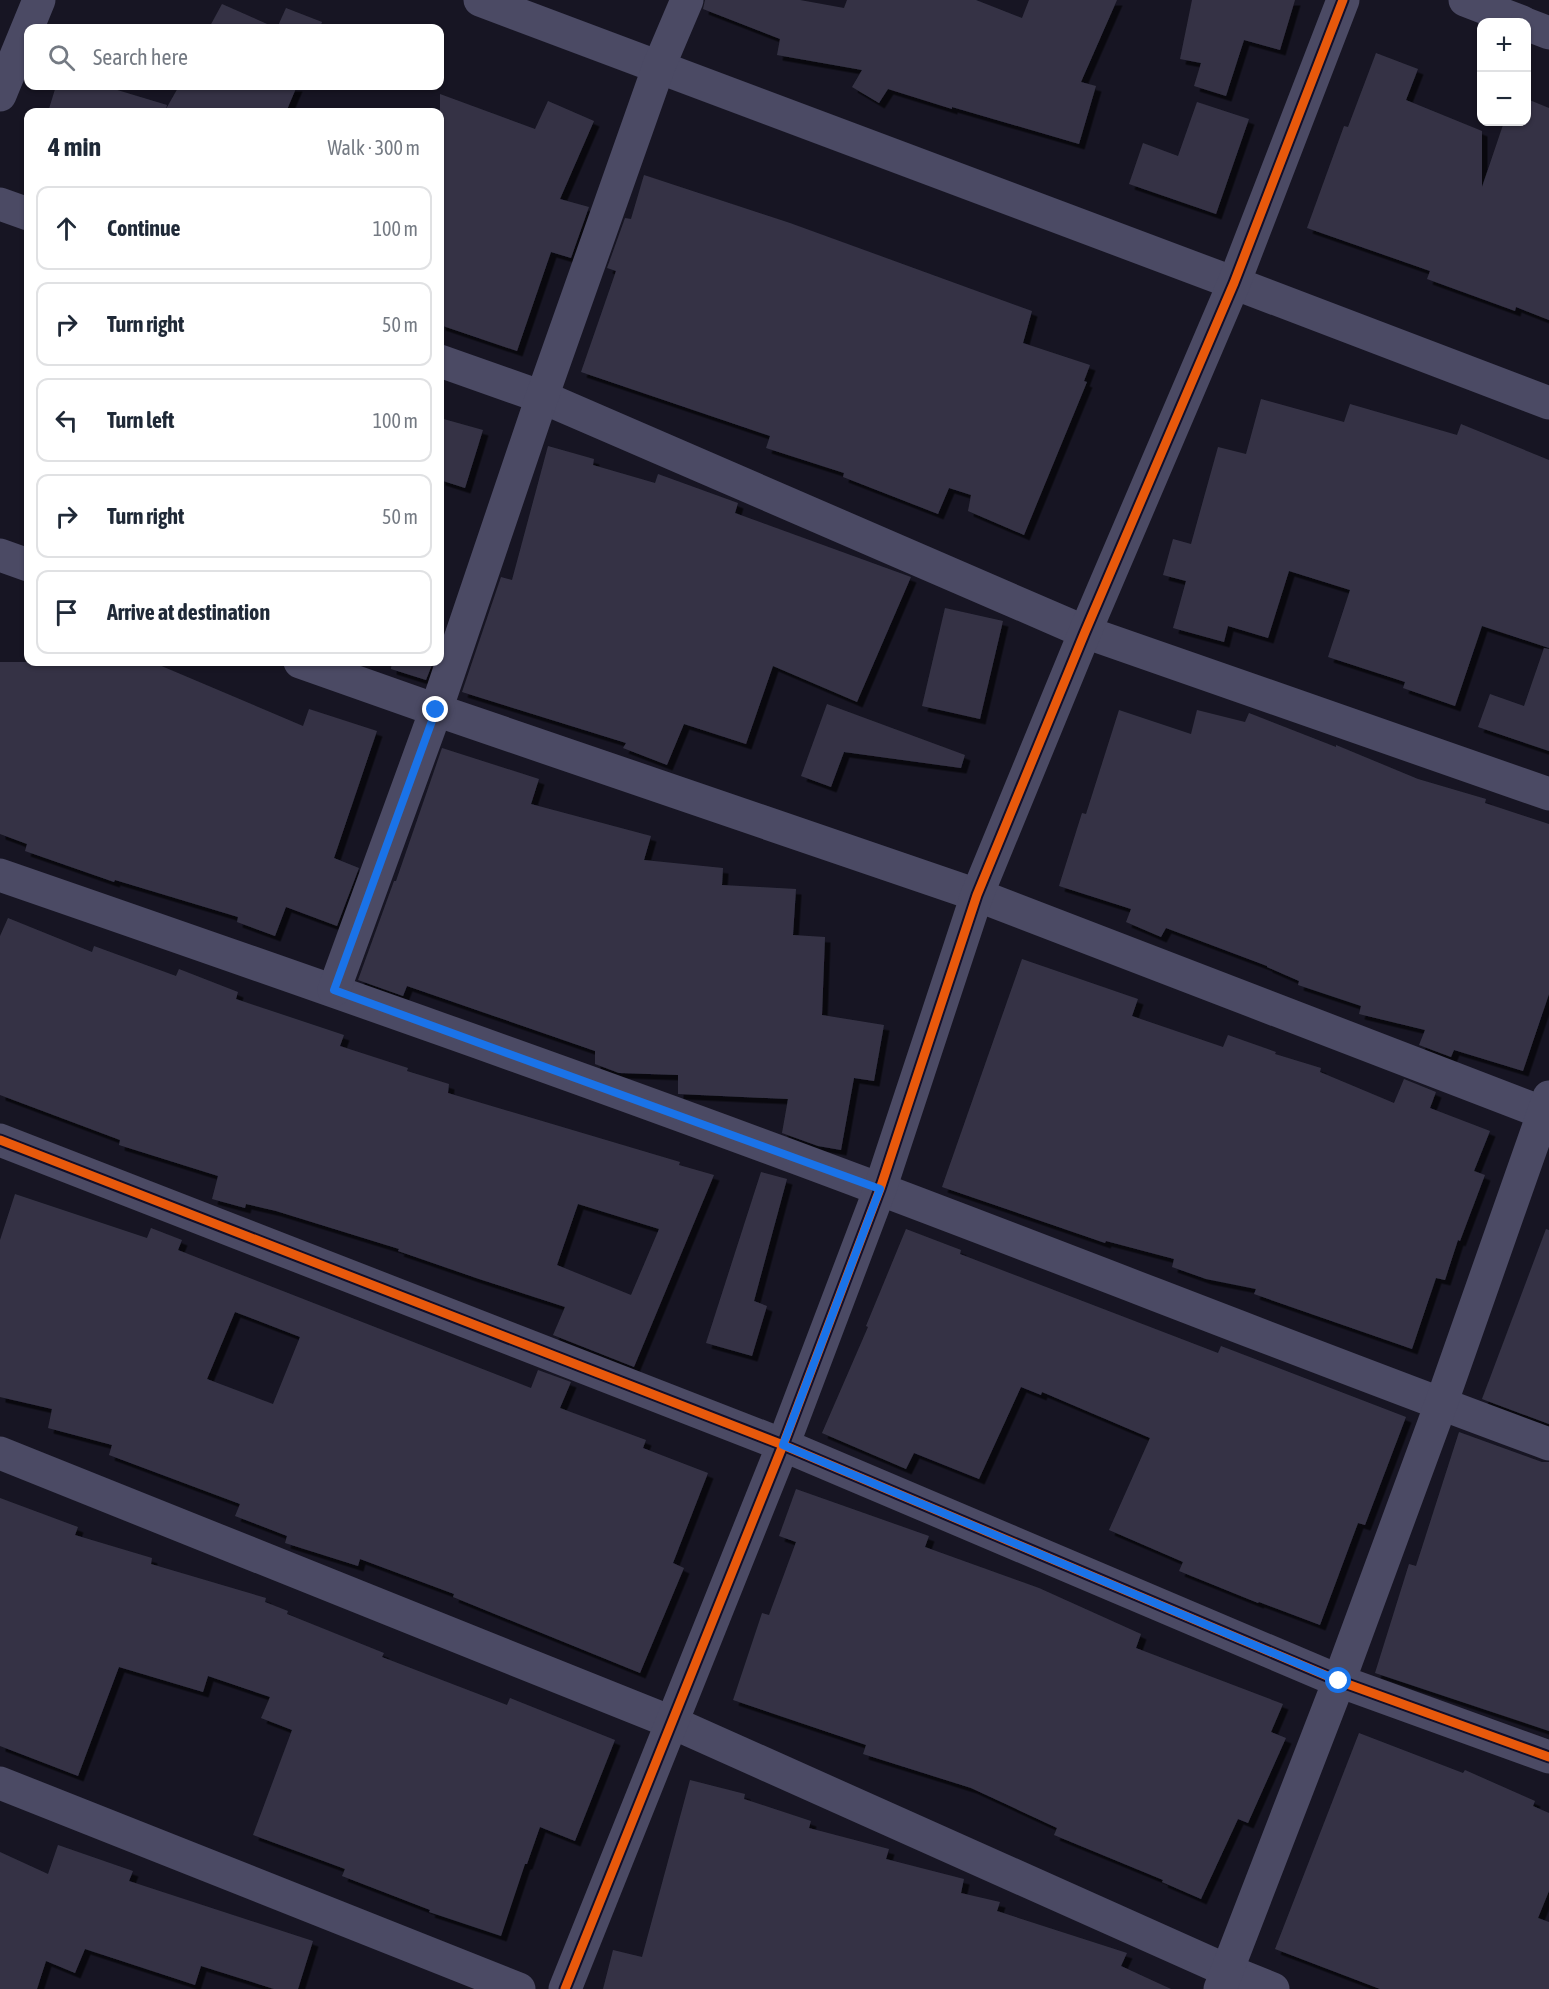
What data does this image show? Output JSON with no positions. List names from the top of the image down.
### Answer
{
  "page": {
    "map_buttons": ["+", "−"],
    "search": "Search here",
    "heading": ["4 min", "Walk · 300 m"],
    "list": [
      ["Continue", "100 m"],
      ["Turn right", "50 m"],
      ["Turn left", "100 m"],
      ["Turn right", "50 m"],
      "Arrive at destination"
    ]
  }
}
